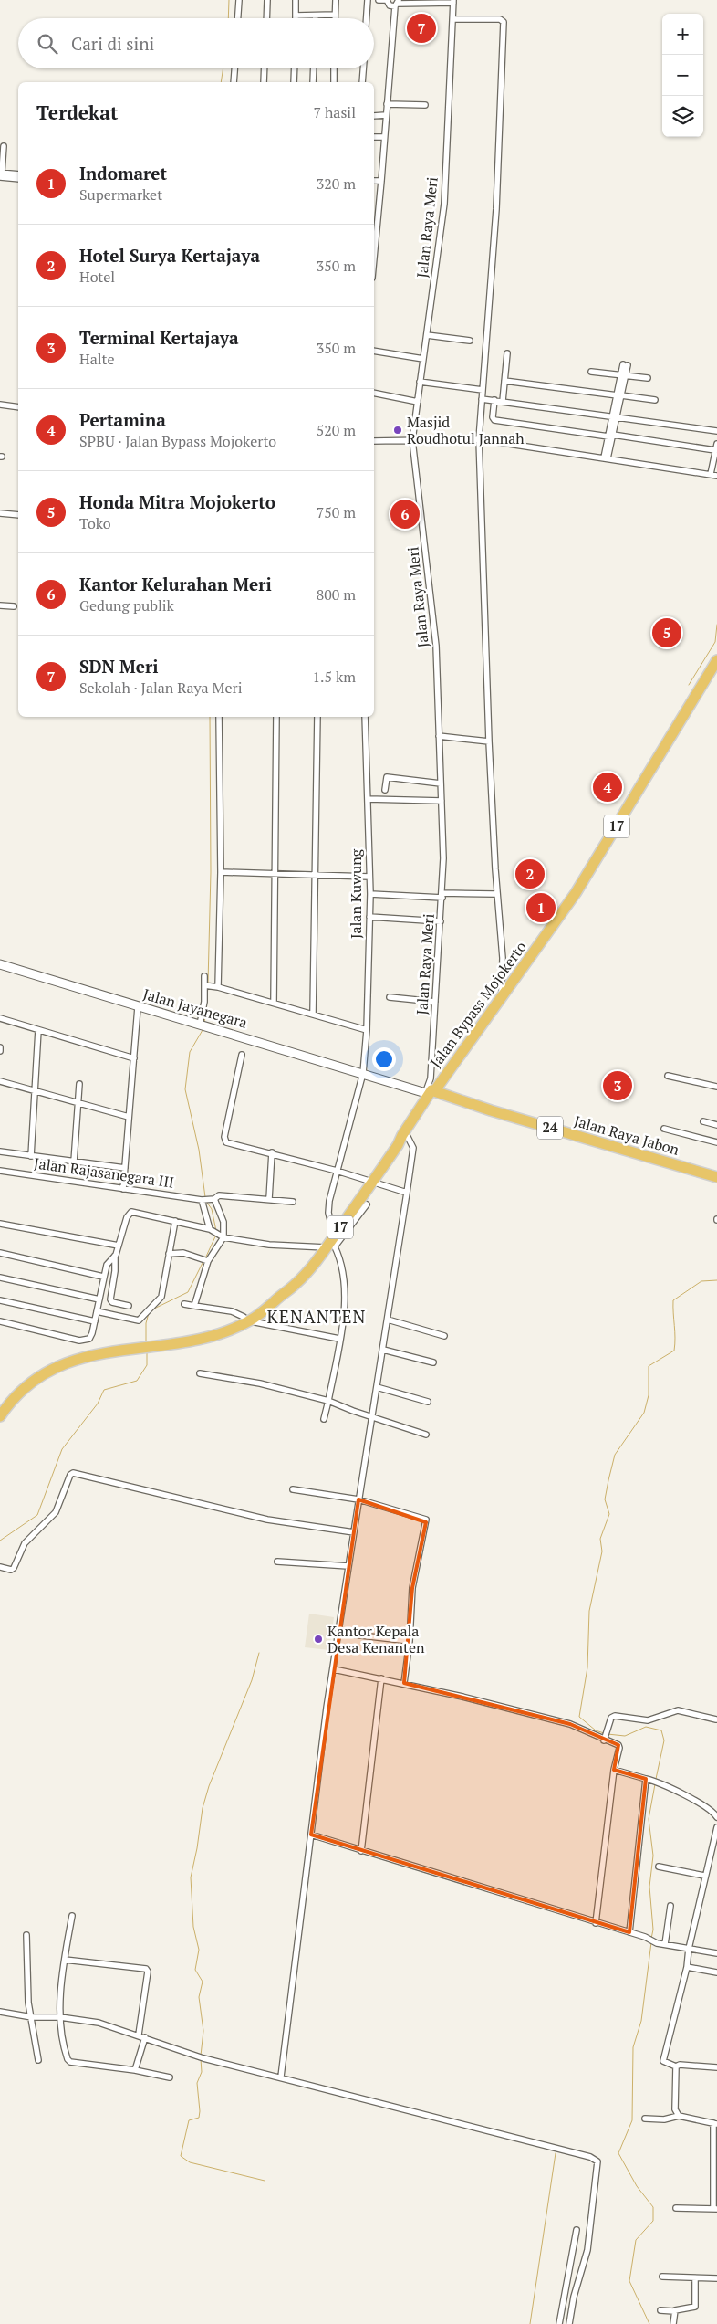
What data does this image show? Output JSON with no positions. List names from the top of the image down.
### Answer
{
  "streets": {
    "highway": [
      "17",
      "Jalan Bypass Mojokerto",
      "24",
      "Jalan Raya Jabon"
    ],
    "main road": ["Jalan Jayanegara"],
    "street": ["Jalan Raya Meri", "Jalan Kuwung", "Jalan Rajasanegara III"]
  },
  "crossings": [
    ["Jalan Raya Meri", "Jalan Bypass Mojokerto"],
    ["Jalan Raya Meri", "Jalan Jayanegara"],
    ["Jalan Raya Meri", "Jalan Raya Jabon"],
    ["Jalan Kuwung", "Jalan Bypass Mojokerto"],
    ["Jalan Kuwung", "Jalan Jayanegara"],
    ["Jalan Bypass Mojokerto", "Jalan Jayanegara"],
    ["Jalan Bypass Mojokerto", "Jalan Raya Jabon"],
    ["Jalan Jayanegara", "Jalan Raya Jabon"]
  ],
  "districts": ["KENANTEN"],
  "places": ["Masjid Roudhotul Jannah", "Kantor Kepala Desa Kenanten"],
  "page": {
    "pins": [
      "7",
      "6",
      "5",
      "4",
      "2",
      "1",
      "3"
    ],
    "map_buttons": ["+", "−"],
    "search": "Cari di sini",
    "heading": ["Terdekat", "7 hasil"],
    "list": [
      {
        "mark": "1",
        "name": "Indomaret",
        "note": "Supermarket",
        "value": "320 m"
      },
      {
        "mark": "2",
        "name": "Hotel Surya Kertajaya",
        "note": "Hotel",
        "value": "350 m"
      },
      {
        "mark": "3",
        "name": "Terminal Kertajaya",
        "note": "Halte",
        "value": "350 m"
      },
      {
        "mark": "4",
        "name": "Pertamina",
        "note": "SPBU · Jalan Bypass Mojokerto",
        "value": "520 m"
      },
      {
        "mark": "5",
        "name": "Honda Mitra Mojokerto",
        "note": "Toko",
        "value": "750 m"
      },
      {
        "mark": "6",
        "name": "Kantor Kelurahan Meri",
        "note": "Gedung publik",
        "value": "800 m"
      },
      {
        "mark": "7",
        "name": "SDN Meri",
        "note": "Sekolah · Jalan Raya Meri",
        "value": "1.5 km"
      }
    ]
  }
}
